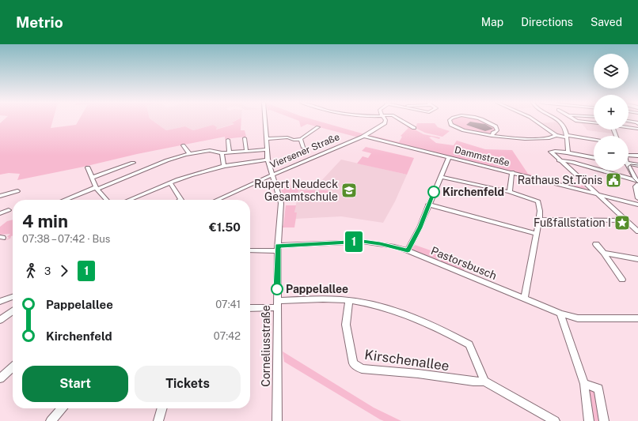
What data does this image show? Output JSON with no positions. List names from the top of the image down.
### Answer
{
  "streets": {
    "street": [
      "Viersener Straße",
      "Dammstraße",
      "Pastorsbusch",
      "Corneliusstraße",
      "Kirschenallee"
    ]
  },
  "crossings": [
    ["Viersener Straße", "Dammstraße"],
    ["Viersener Straße", "Corneliusstraße"],
    ["Pastorsbusch", "Corneliusstraße"]
  ],
  "places": {
    "public building": ["Rathaus St.Tönis"],
    "school or university": ["Rupert Neudeck Gesamtschule"],
    "other": ["Kirchenfeld", "Pappelallee"],
    "place": ["Fußfallstation I"]
  },
  "lines": ["bus line 1"],
  "page": {
    "header": "Metrio",
    "nav": ["Map", "Directions", "Saved"],
    "on_map": "1",
    "map_buttons": ["+", "−"],
    "heading": ["4 min", "07:38 – 07:42 · Bus", "€1.50"],
    "legs": ["3", "1"],
    "list": [
      {
        "name": "Pappelallee",
        "value": "07:41"
      },
      {
        "name": "Kirchenfeld",
        "value": "07:42"
      }
    ],
    "buttons": ["Start", "Tickets"]
  }
}
